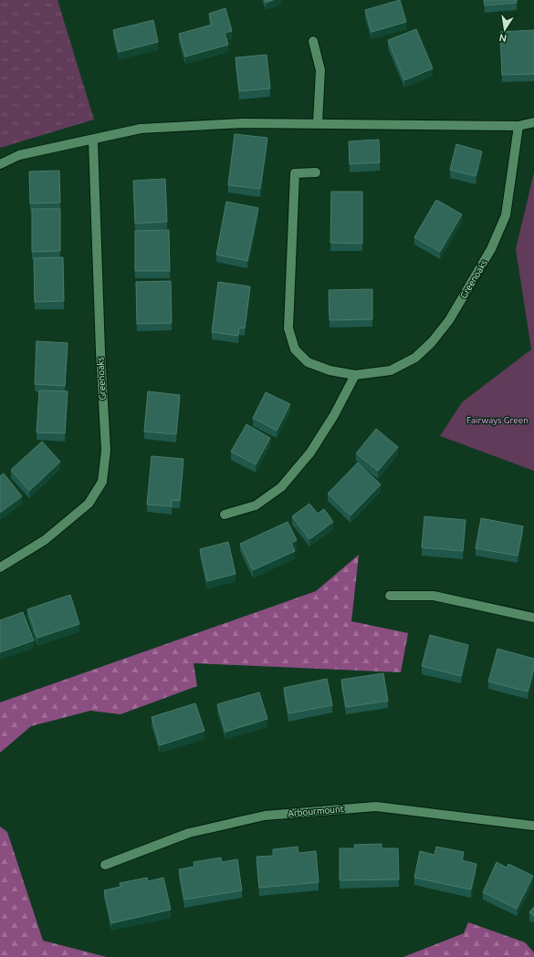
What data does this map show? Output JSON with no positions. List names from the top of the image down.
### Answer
{
  "streets": {
    "street": ["Greenoaks", "Arbourmount"]
  },
  "parks": ["Fairways Green"],
  "north": "bottom"
}
